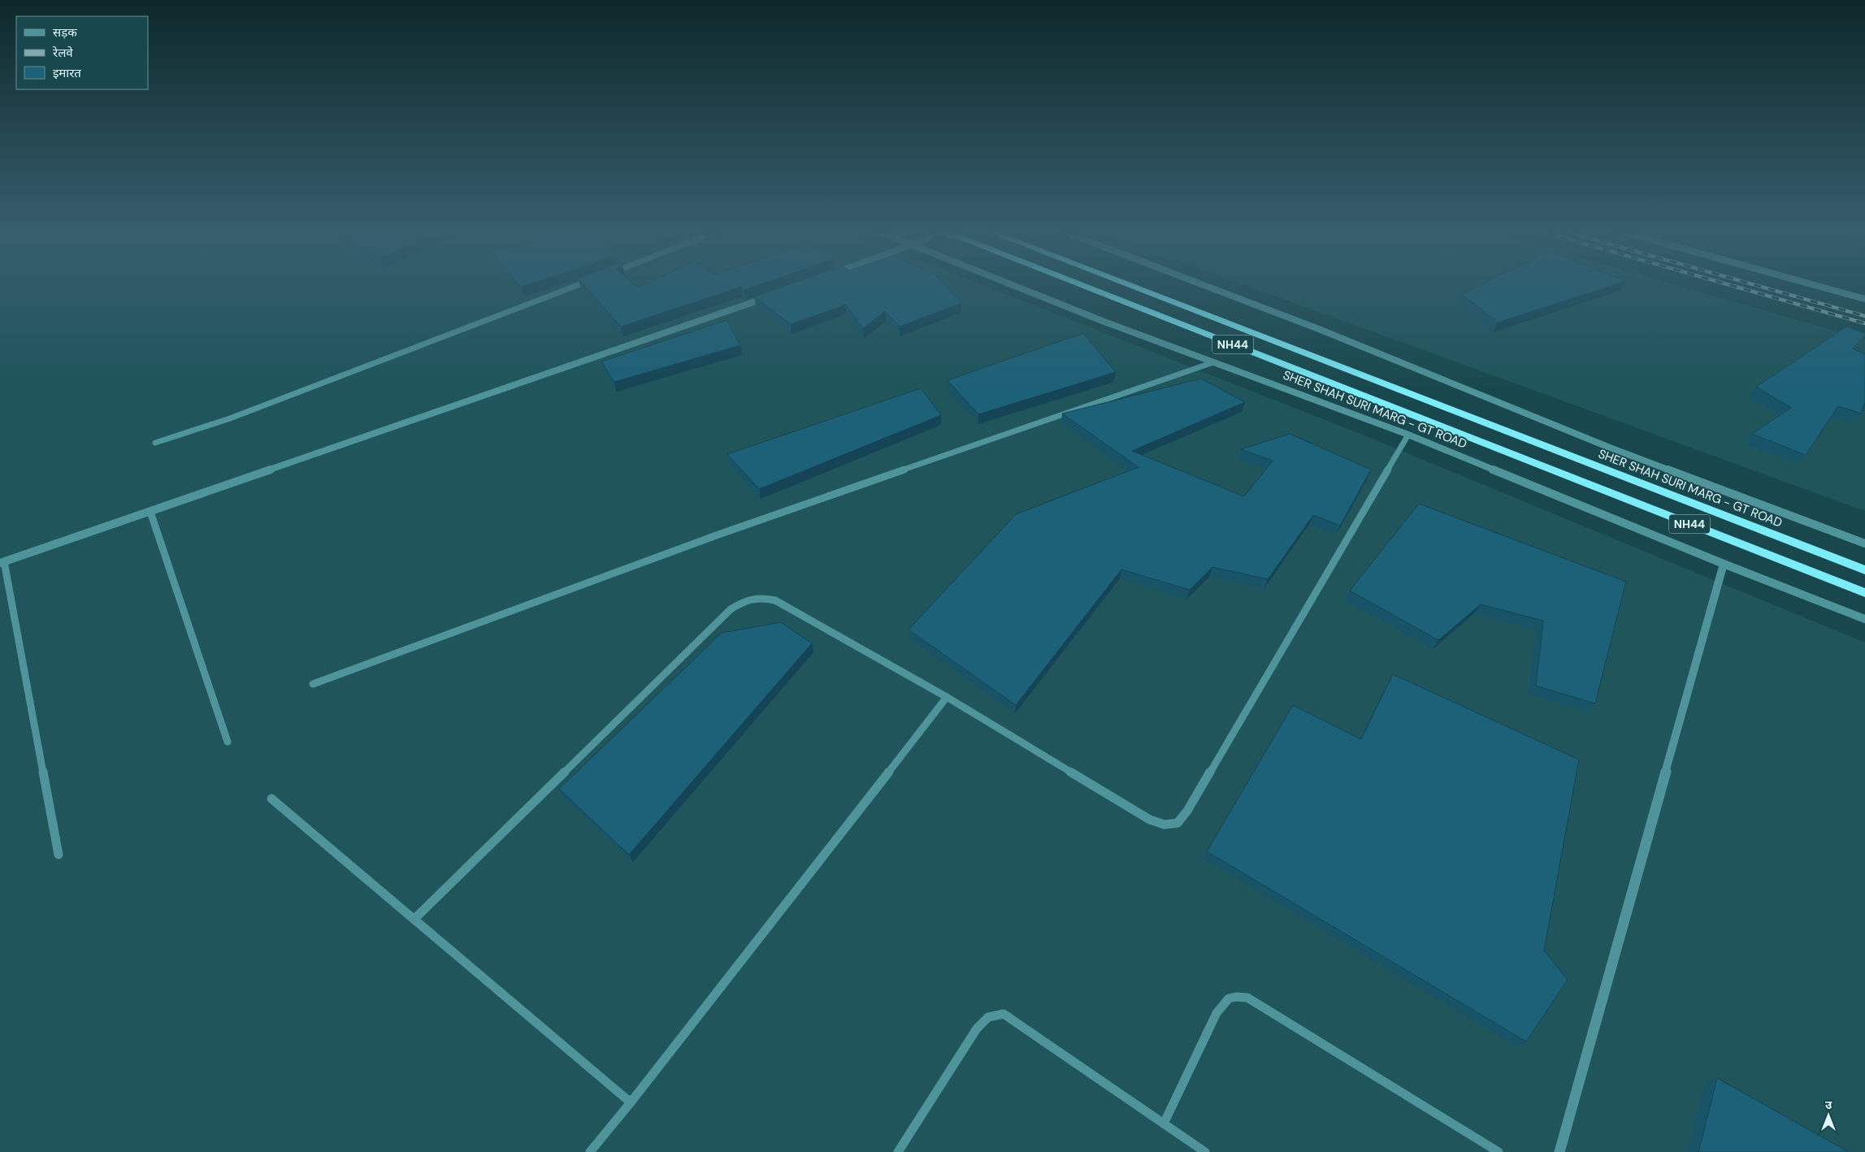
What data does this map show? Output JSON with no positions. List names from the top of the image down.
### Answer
{
  "streets": {
    "highway": ["NH44", "SHER SHAH SURI MARG - GT ROAD"]
  },
  "legend": ["सड़क", "रेलवे", "इमारत"],
  "north": "top"
}
